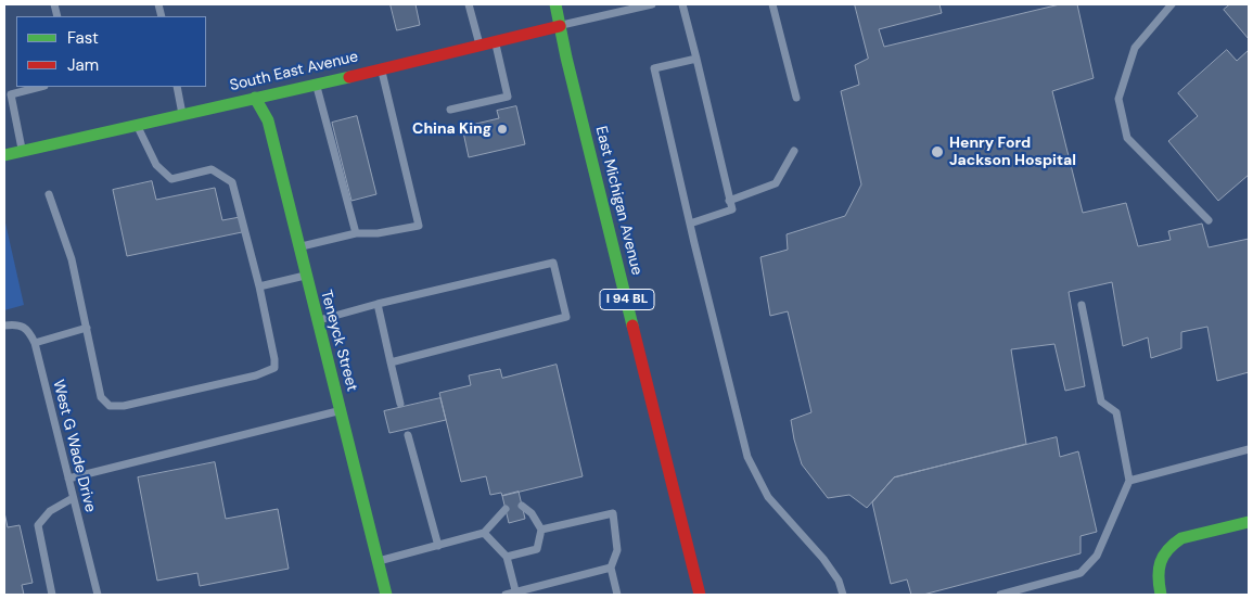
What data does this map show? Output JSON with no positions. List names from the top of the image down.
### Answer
{
  "streets": {
    "street": [
      "South East Avenue",
      "East Michigan Avenue",
      "I 94 BL",
      "Teneyck Street"
    ],
    "lane": ["West G Wade Drive"]
  },
  "crossings": [
    ["South East Avenue", "East Michigan Avenue"],
    ["South East Avenue", "Teneyck Street"]
  ],
  "places": ["China King", "Henry Ford Jackson Hospital"],
  "legend": ["Fast", "Jam"]
}
